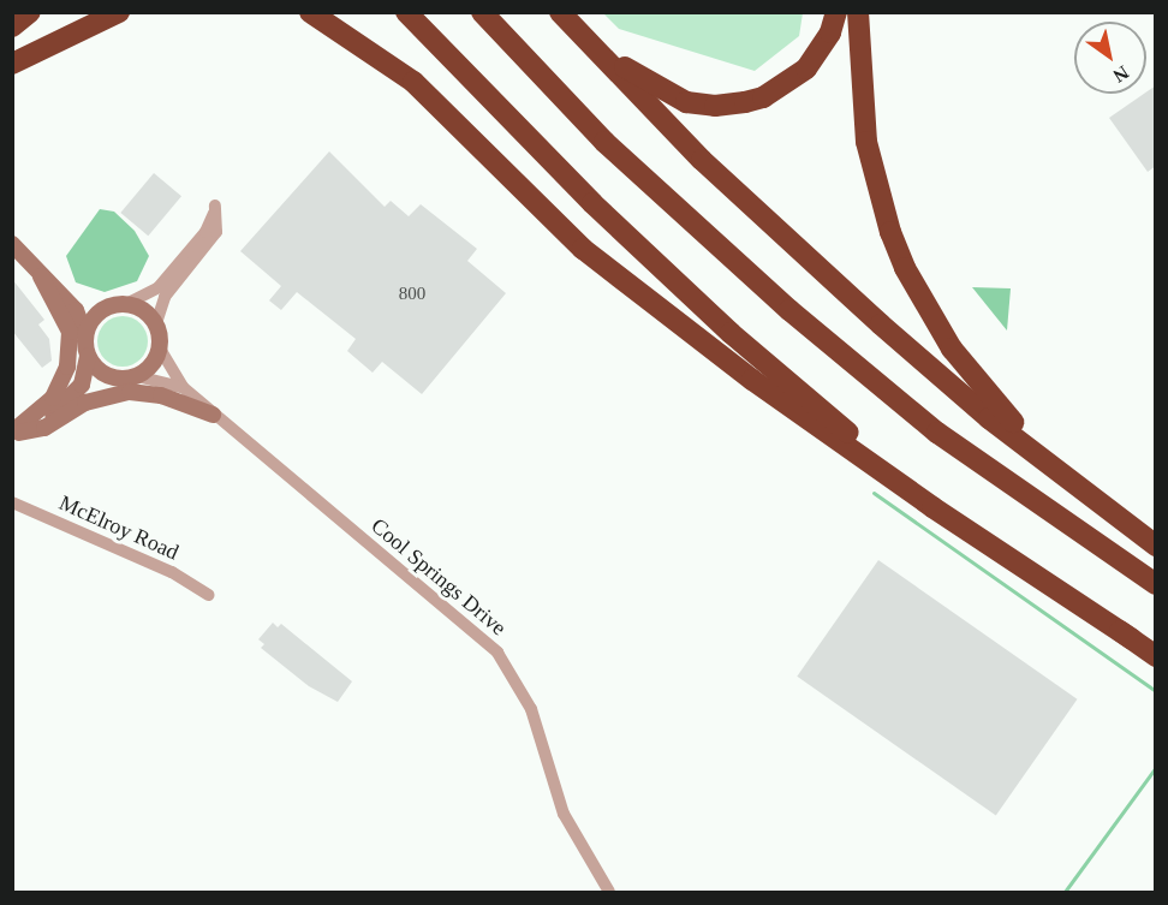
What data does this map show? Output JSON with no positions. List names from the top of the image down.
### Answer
{
  "streets": {
    "street": ["McElroy Road", "Cool Springs Drive"]
  },
  "house_numbers": ["800"],
  "north": "bottom right"
}
